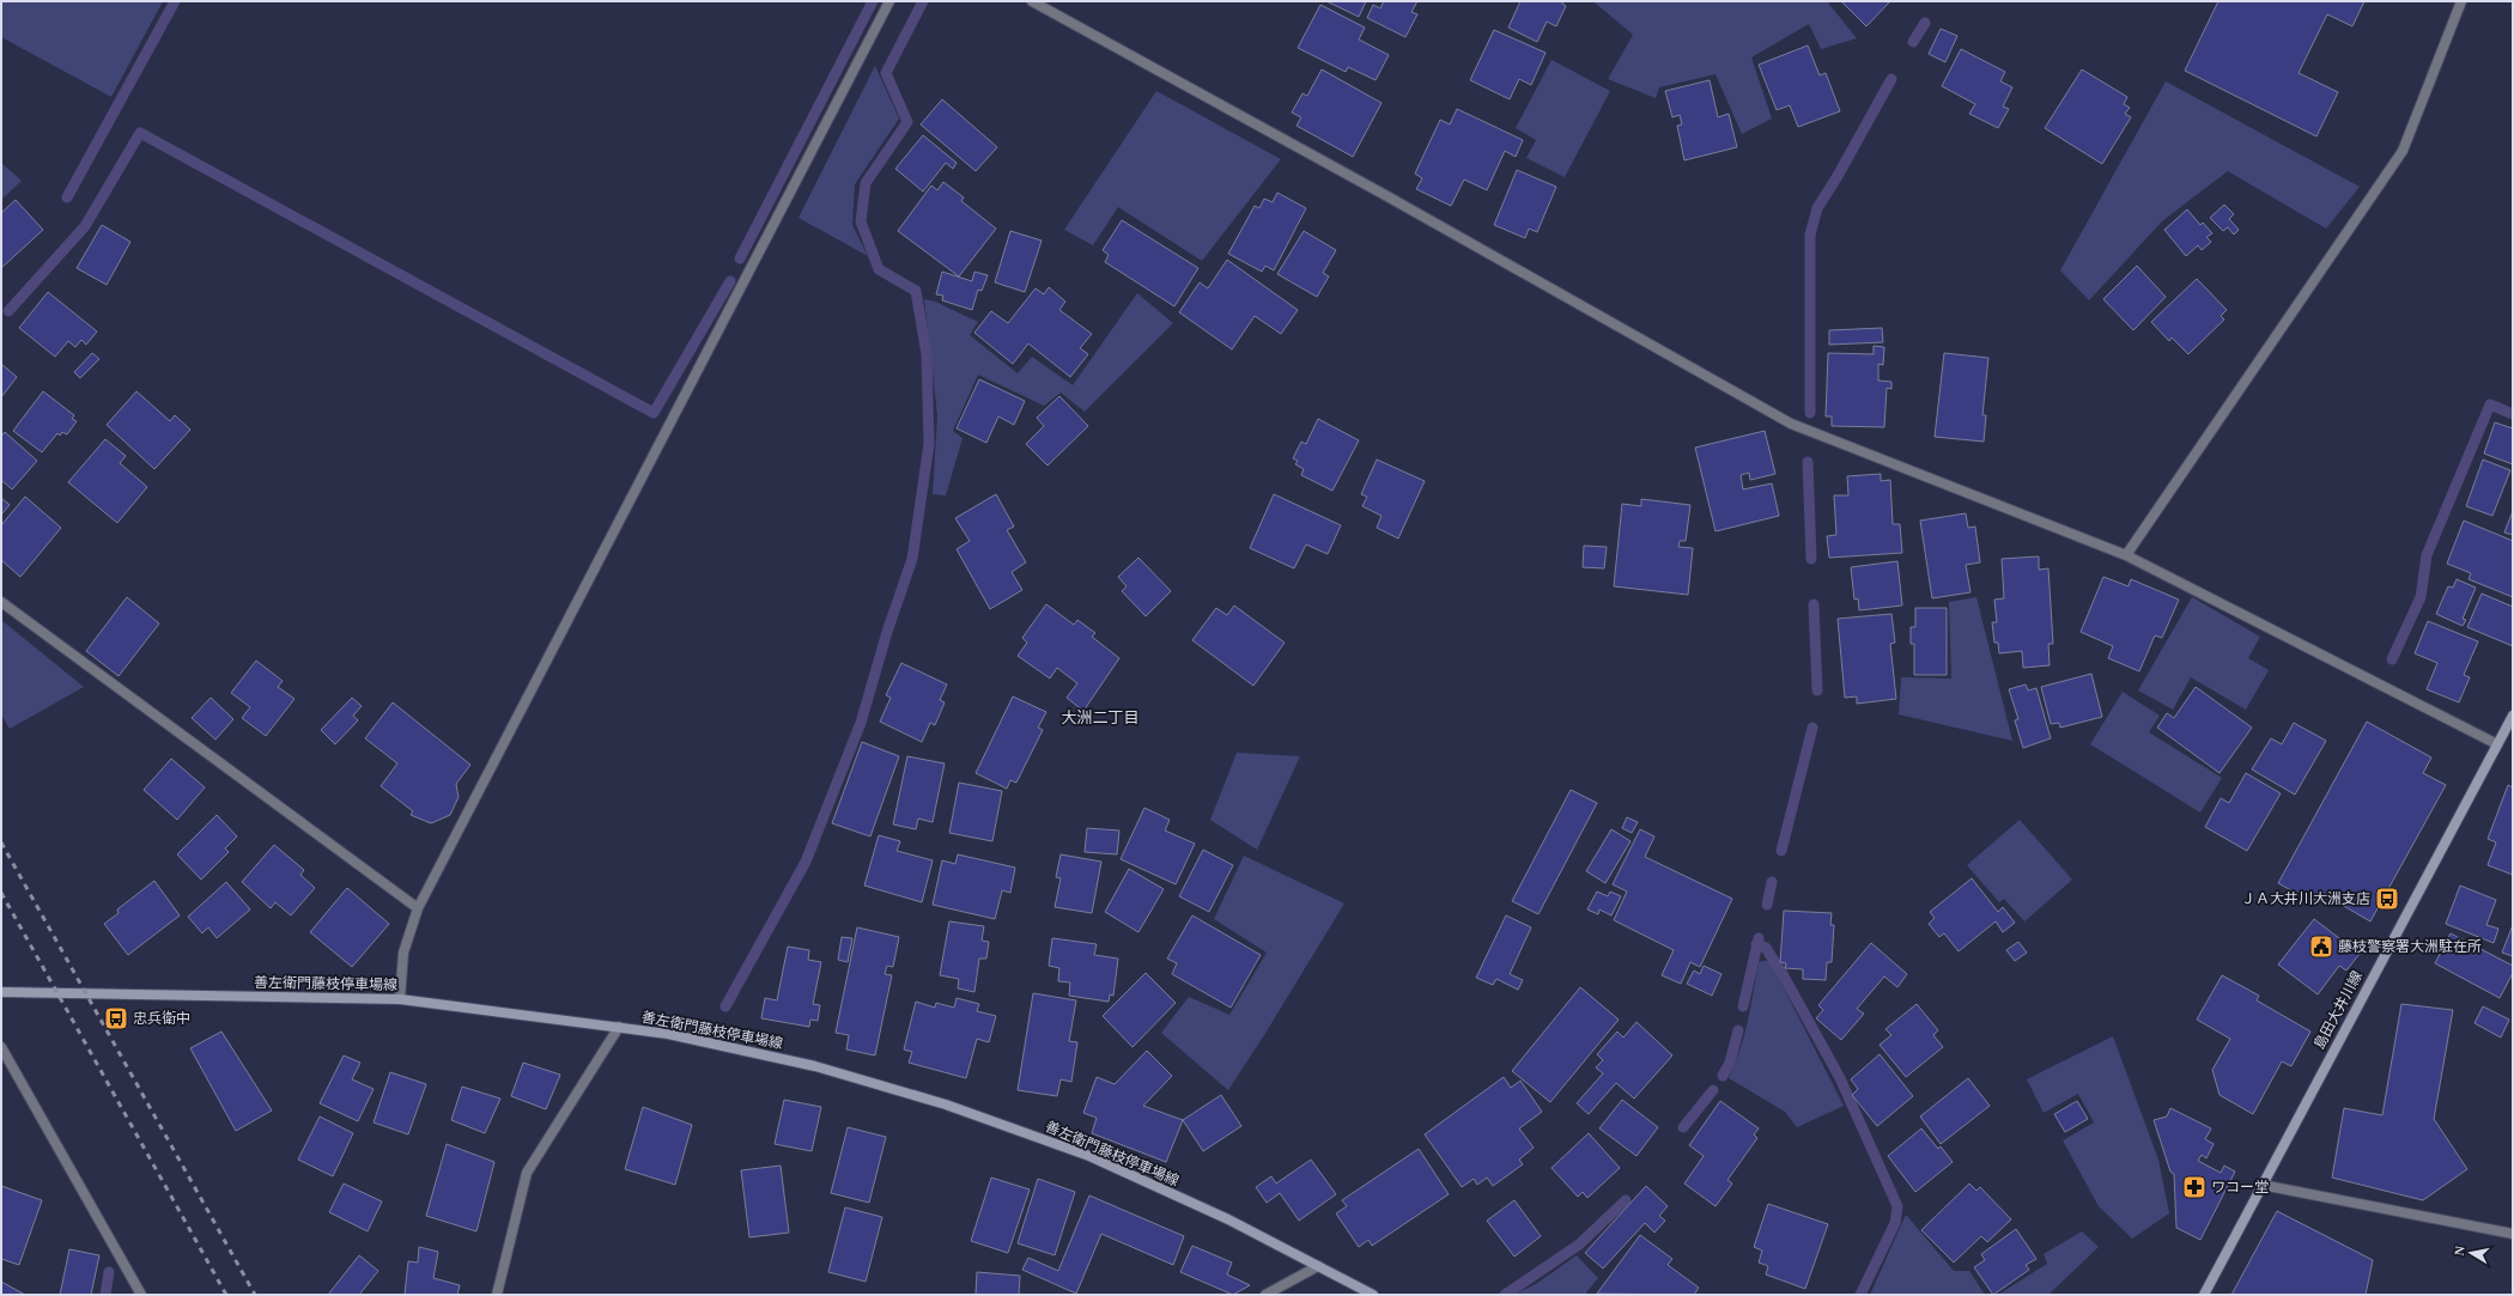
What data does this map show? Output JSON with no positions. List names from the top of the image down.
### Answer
{
  "streets": {
    "main road": ["善左衛門藤枝停車場線", "島田大井川線"]
  },
  "districts": ["大洲二丁目"],
  "places": {
    "bus stop": ["ＪＡ大井川大洲支店", "忠兵衛中"],
    "public building": ["藤枝警察署大洲駐在所"],
    "pharmacy": ["ワコー堂"]
  },
  "north": "left"
}
